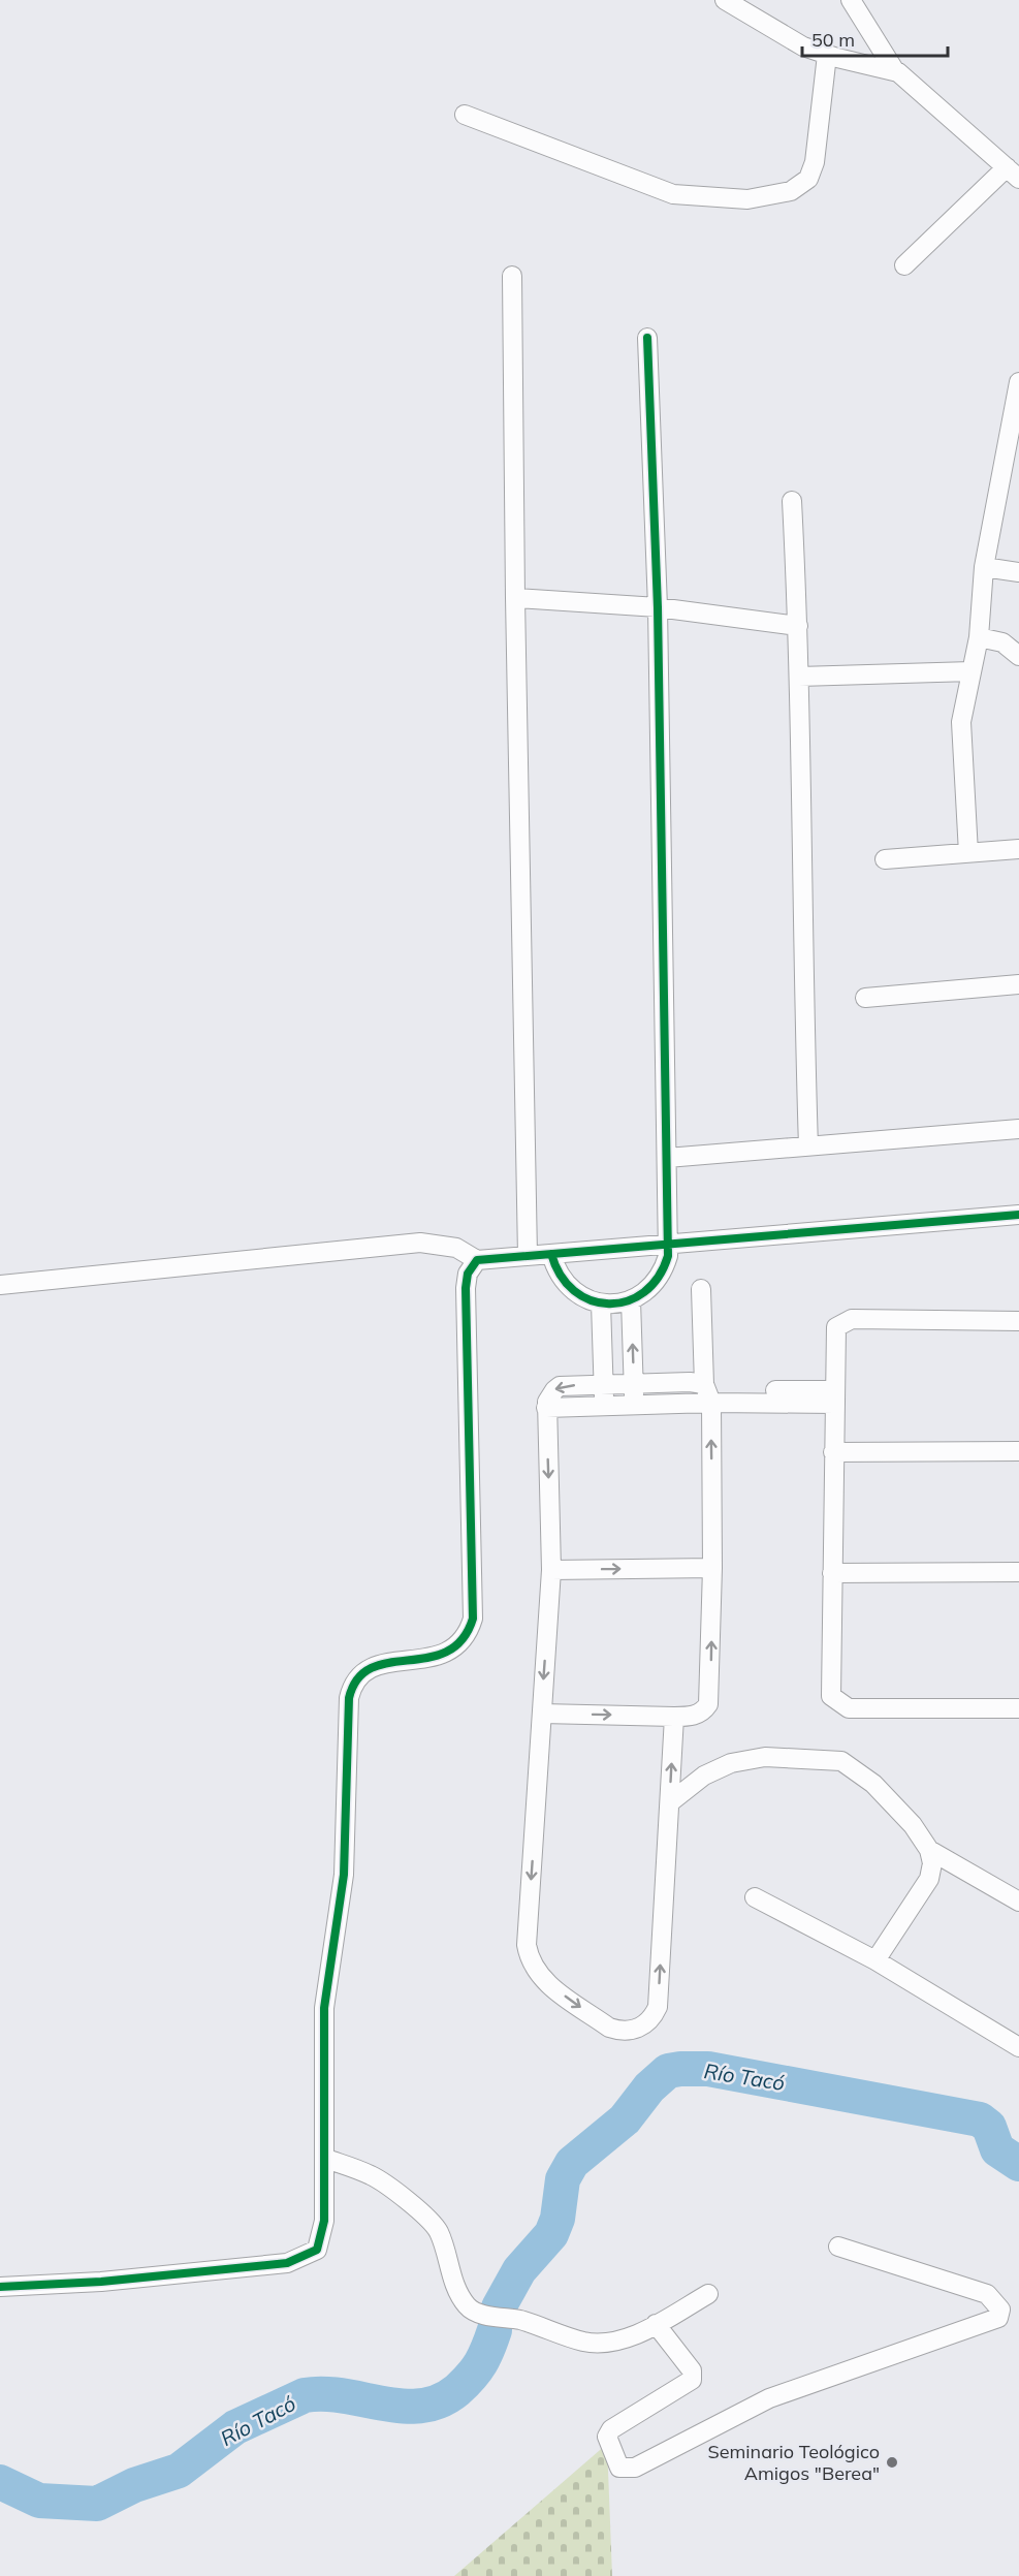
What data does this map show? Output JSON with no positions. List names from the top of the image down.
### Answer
{
  "water": ["Río Tacó"],
  "places": ["Seminario Teológico Amigos \"Berea\""],
  "scale_bar": "50 m"
}
